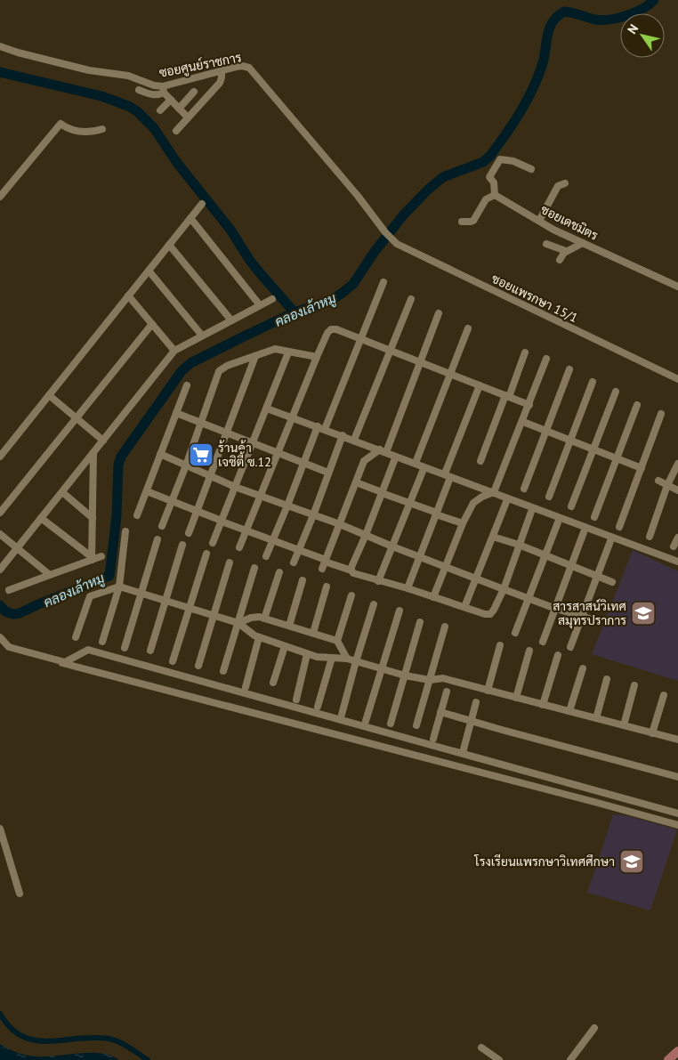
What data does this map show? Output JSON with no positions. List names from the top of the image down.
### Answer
{
  "streets": {
    "street": ["ซอยศูนย์ราชการ", "ซอยเดชมิตร", "ซอยแพรกษา 15/1"]
  },
  "crossings": [
    ["ซอยศูนย์ราชการ", "ซอยแพรกษา 15/1"]
  ],
  "water": ["คลองเล้าหมู"],
  "places": {
    "supermarket": ["ร้านค้า เจซิตี้ ซ.12"],
    "school or university": ["สารสาสน์วิเทศ สมุทรปราการ", "โรงเรียนแพรกษาวิเทศศึกษา"]
  },
  "north": "top left"
}
